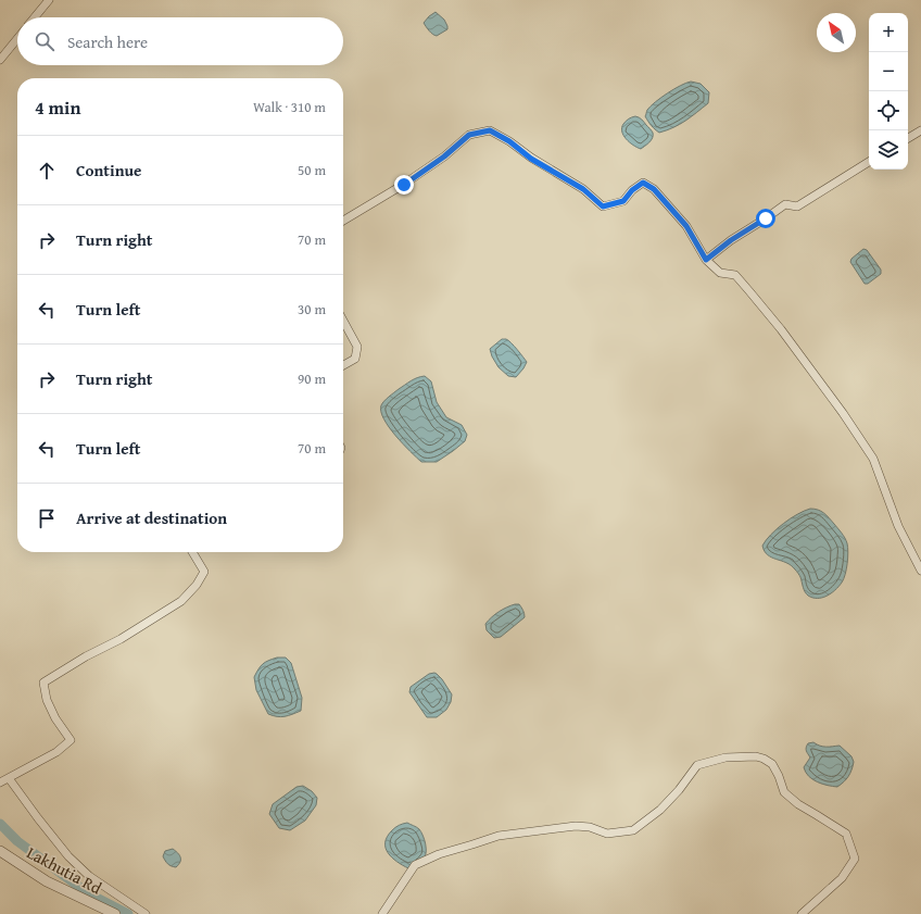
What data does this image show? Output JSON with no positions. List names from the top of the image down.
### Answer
{
  "streets": {
    "street": ["Lakhutia Rd"]
  },
  "north": "top left",
  "page": {
    "map_buttons": ["+", "−"],
    "search": "Search here",
    "heading": ["4 min", "Walk · 310 m"],
    "list": [
      ["Continue", "50 m"],
      ["Turn right", "70 m"],
      ["Turn left", "30 m"],
      ["Turn right", "90 m"],
      ["Turn left", "70 m"],
      "Arrive at destination"
    ]
  }
}
